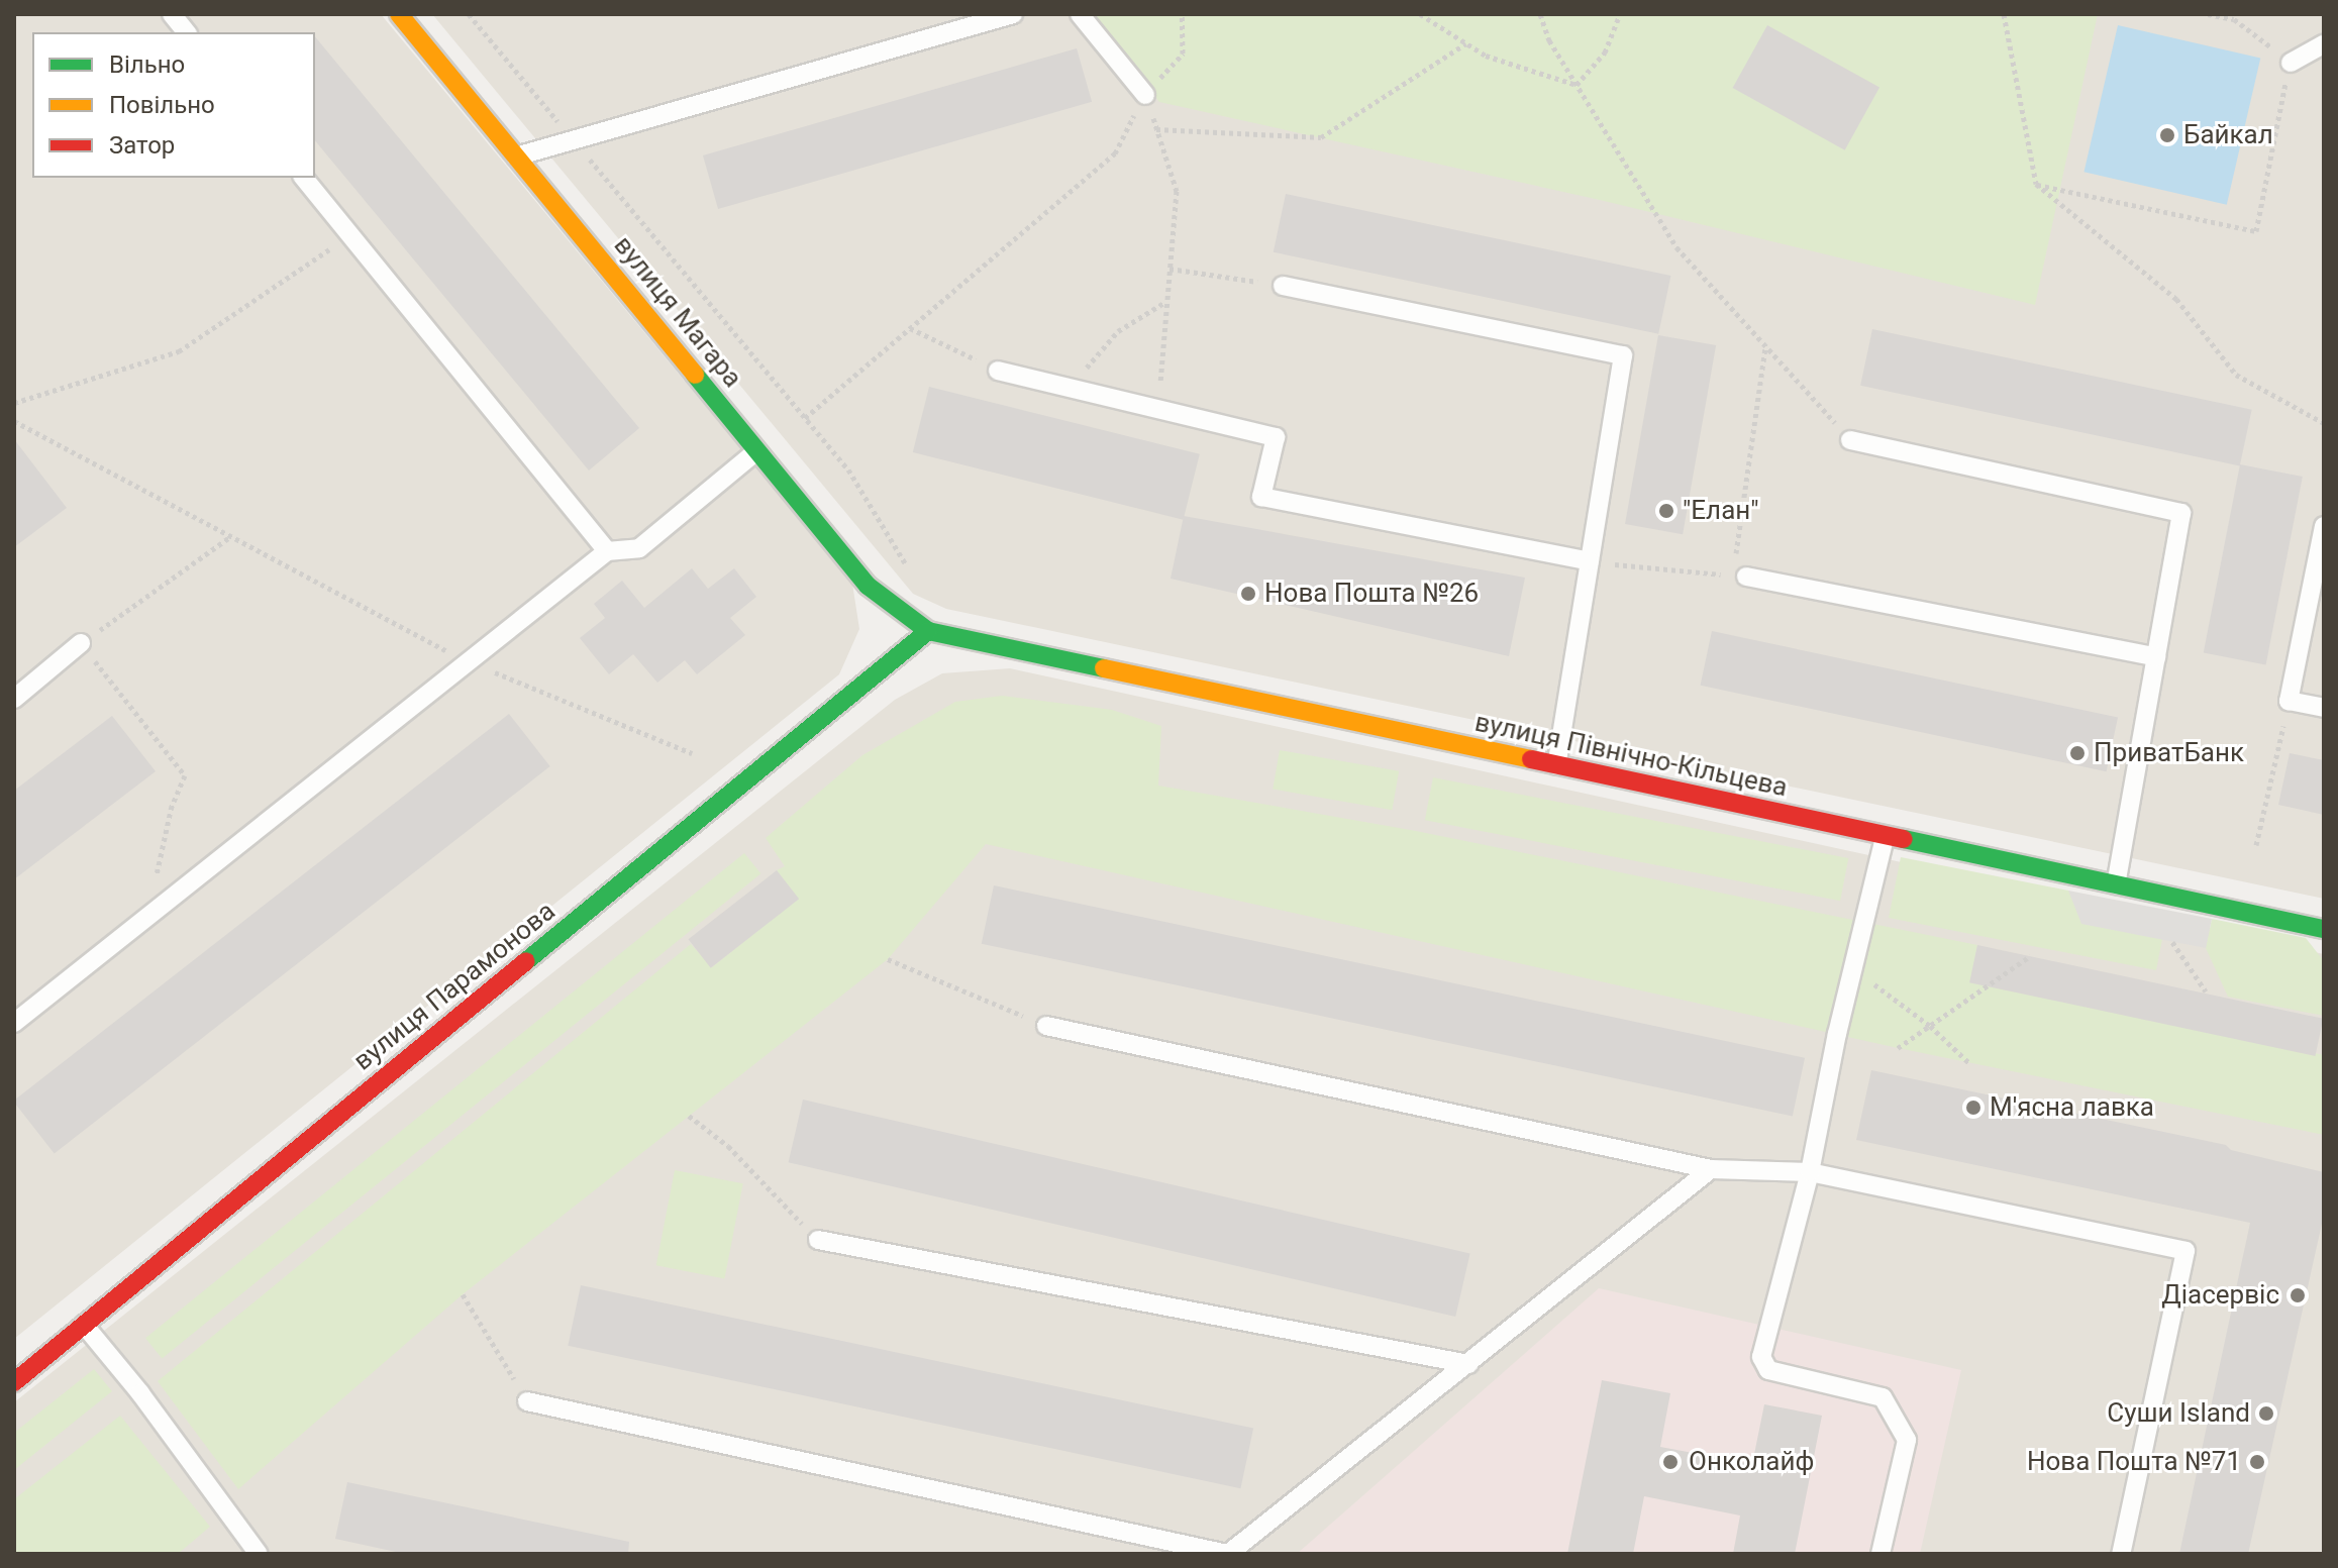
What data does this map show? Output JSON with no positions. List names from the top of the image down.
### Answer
{
  "streets": {
    "street": ["вулиця Магара", "вулиця Північно-Кільцева", "вулиця Парамонова"]
  },
  "crossings": [
    ["вулиця Магара", "вулиця Північно-Кільцева"],
    ["вулиця Магара", "вулиця Парамонова"],
    ["вулиця Північно-Кільцева", "вулиця Парамонова"]
  ],
  "places": [
    "Байкал",
    "\"Елан\"",
    "Нова Пошта №26",
    "ПриватБанк",
    "М'ясна лавка",
    "Діасервіс",
    "Суши Island",
    "Онколайф",
    "Нова Пошта №71"
  ],
  "legend": ["Вільно", "Повільно", "Затор"]
}
